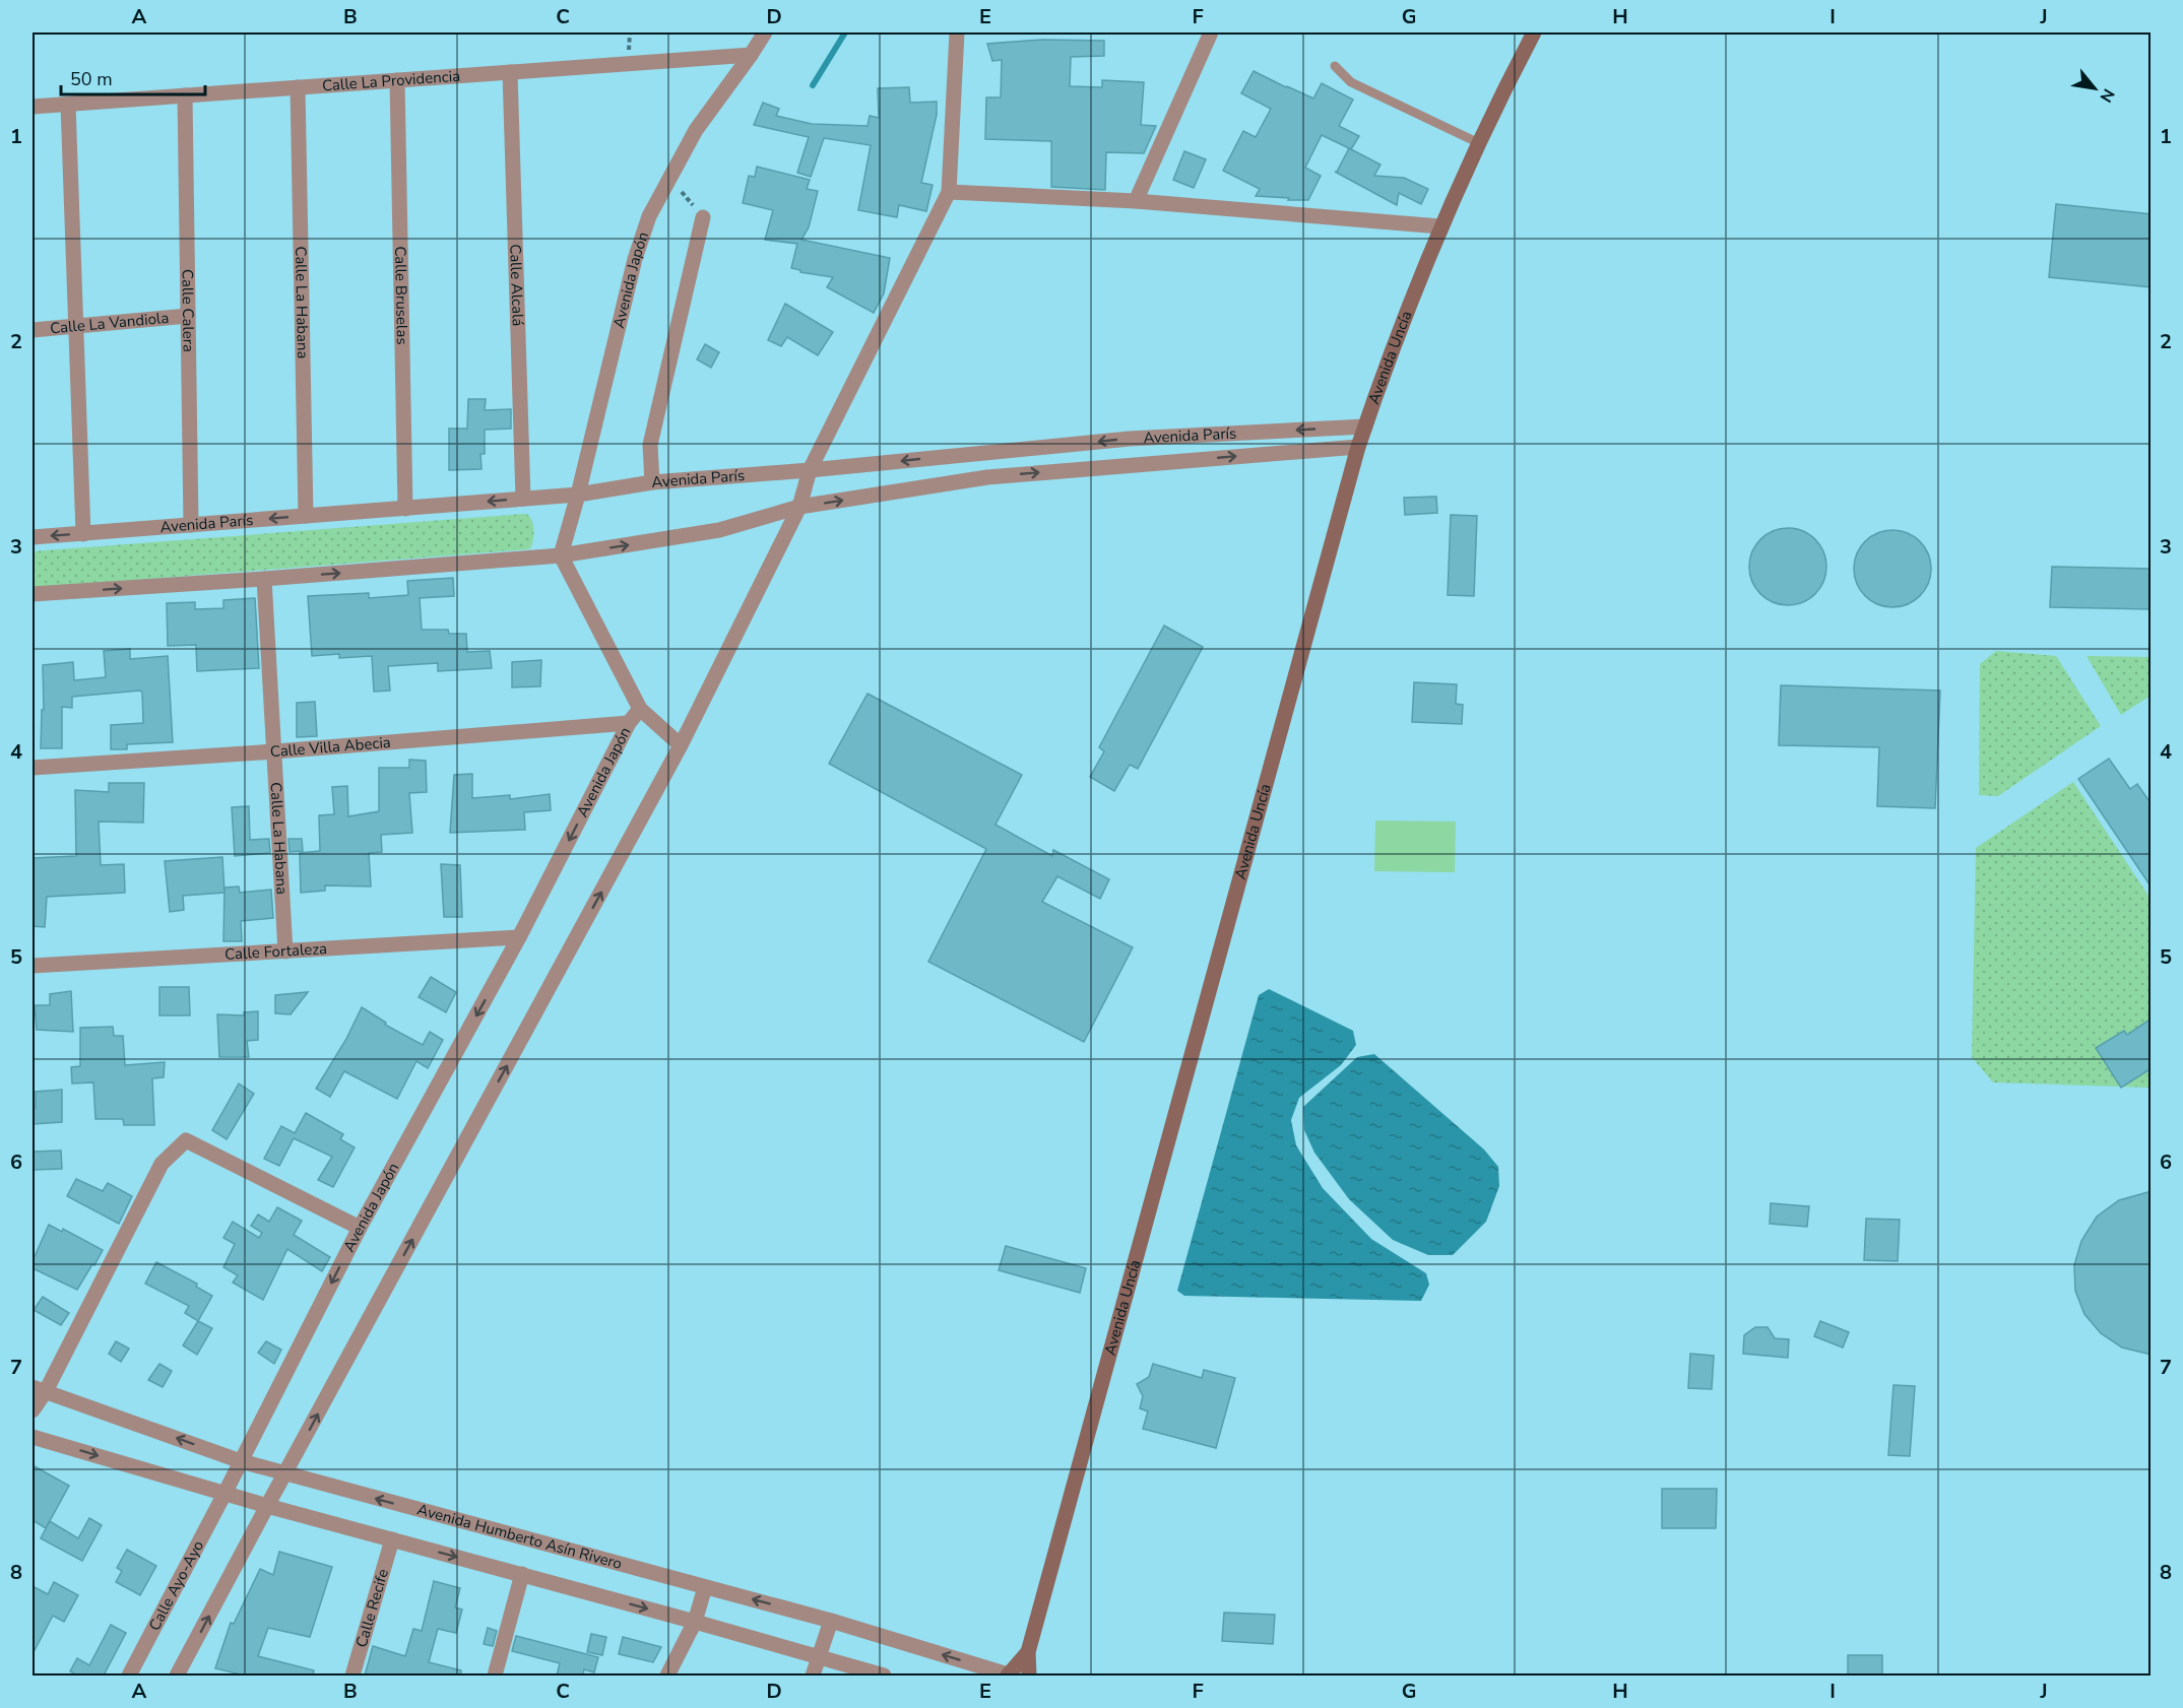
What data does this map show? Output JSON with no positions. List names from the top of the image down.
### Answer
{
  "streets": {
    "street": [
      "Calle La Providencia",
      "Avenida Japón",
      "Calle Alcalá",
      "Calle Bruselas",
      "Calle La Habana",
      "Calle Calera",
      "Calle La Vandiola",
      "Avenida Uncía",
      "Avenida París",
      "Calle Villa Abecia",
      "Calle Fortaleza",
      "Avenida Humberto Asín Rivero",
      "Calle Ayo-Ayo",
      "Calle Recife"
    ]
  },
  "crossings": [
    ["Calle La Providencia", "Avenida Japón"],
    ["Calle La Providencia", "Calle Alcalá"],
    ["Calle La Providencia", "Calle Bruselas"],
    ["Calle La Providencia", "Calle La Habana"],
    ["Calle La Providencia", "Calle Calera"],
    ["Avenida Japón", "Avenida París"],
    ["Avenida Japón", "Calle Villa Abecia"],
    ["Avenida Japón", "Calle Fortaleza"],
    ["Avenida Japón", "Avenida Humberto Asín Rivero"],
    ["Avenida Japón", "Calle Ayo-Ayo"],
    ["Calle Alcalá", "Avenida París"],
    ["Calle Bruselas", "Avenida París"],
    ["Calle La Habana", "Avenida París"],
    ["Calle La Habana", "Calle Villa Abecia"],
    ["Calle La Habana", "Calle Fortaleza"],
    ["Calle Calera", "Calle La Vandiola"],
    ["Calle Calera", "Avenida París"],
    ["Avenida Uncía", "Avenida París"],
    ["Avenida Uncía", "Avenida Humberto Asín Rivero"]
  ],
  "scale_bar": "50 m",
  "north": "bottom right",
  "grid": {
    "columns": [
      "A",
      "B",
      "C",
      "D",
      "E",
      "F",
      "G",
      "H",
      "I",
      "J"
    ],
    "rows": [
      "1",
      "2",
      "3",
      "4",
      "5",
      "6",
      "7",
      "8"
    ]
  }
}
